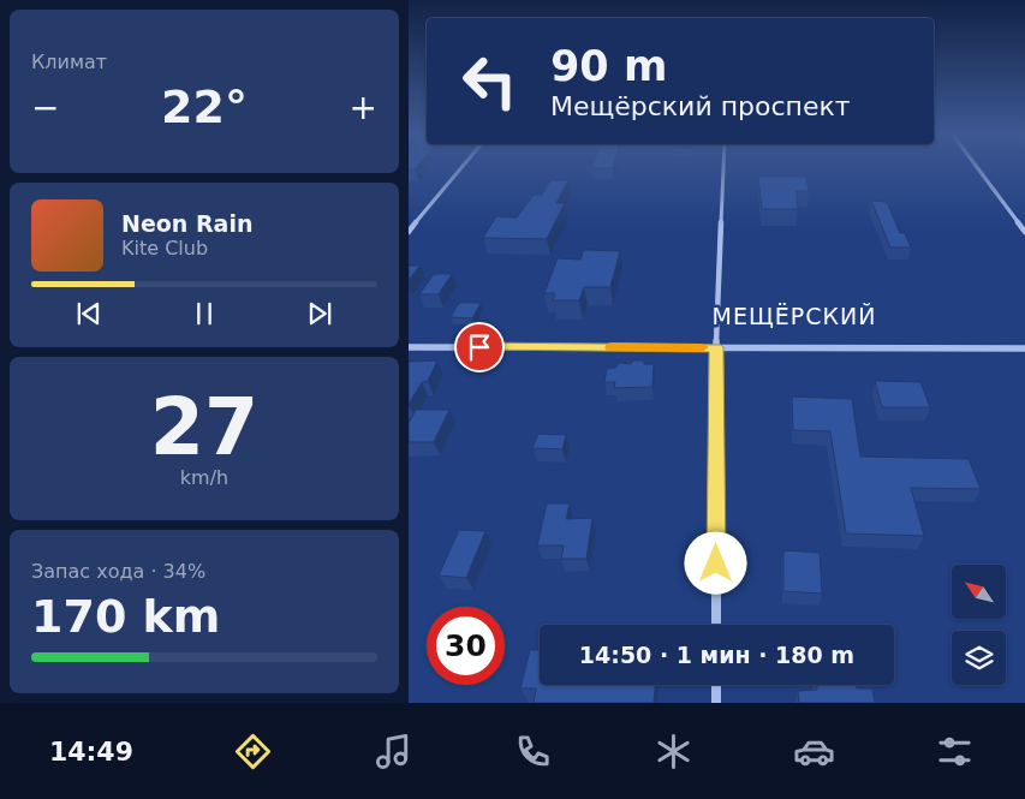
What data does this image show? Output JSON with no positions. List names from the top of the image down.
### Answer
{
  "districts": ["МЕЩЁРСКИЙ"],
  "north": "top left",
  "page": {
    "tile": [
      "Климат",
      ["27", "km/h"],
      ["Запас хода · 34%", "170 km"]
    ],
    "turn": ["90 m", "Мещёрский проспект"],
    "heat": ["−", "22°", "+"],
    "song": ["Neon Rain", "Kite Club"],
    "limit": "30",
    "trip": "14:50 · 1 мин · 180 m",
    "tabs": "14:49"
  }
}
